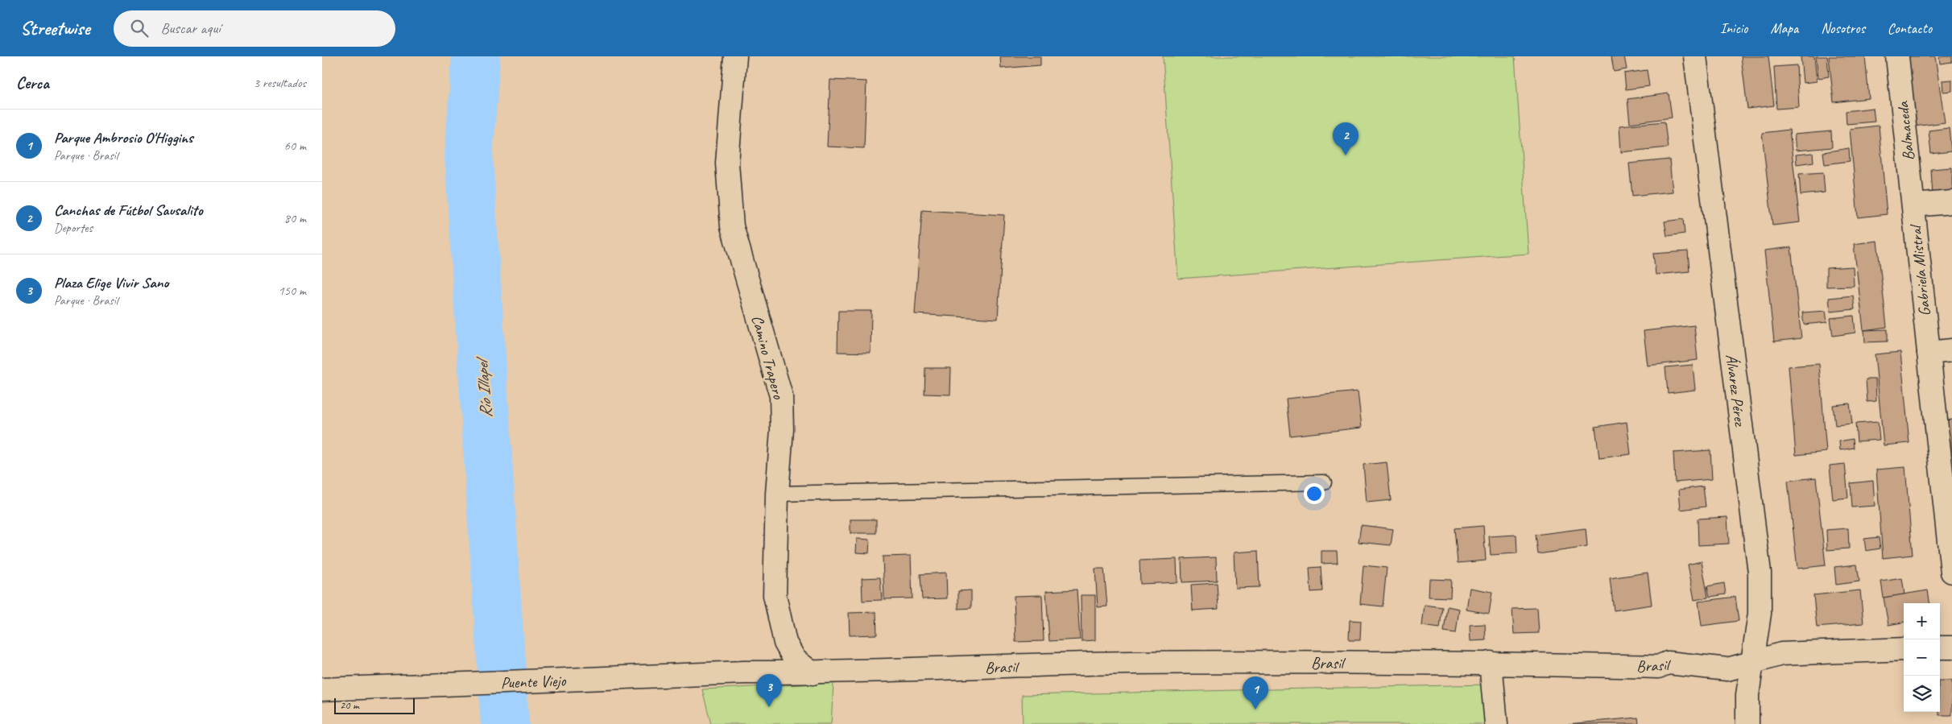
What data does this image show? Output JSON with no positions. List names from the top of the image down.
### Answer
{
  "streets": {
    "street": [
      "Balmaceda",
      "Gabriela Mistral",
      "Camino Trapero",
      "Álvarez Pérez",
      "Brasil",
      "Puente Viejo"
    ]
  },
  "crossings": [
    ["Balmaceda", "Gabriela Mistral"],
    ["Camino Trapero", "Brasil"],
    ["Álvarez Pérez", "Brasil"],
    ["Brasil", "Puente Viejo"]
  ],
  "water": ["Río Illapel"],
  "scale_bar": "20 m",
  "page": {
    "header": "Streetwise",
    "search": "Buscar aquí",
    "nav": [
      "Inicio",
      "Mapa",
      "Nosotros",
      "Contacto"
    ],
    "heading": ["Cerca", "3 resultados"],
    "list": [
      {
        "mark": "1",
        "name": "Parque Ambrosio O'Higgins",
        "note": "Parque · Brasil",
        "value": "60 m"
      },
      {
        "mark": "2",
        "name": "Canchas de Fútbol Sausalito",
        "note": "Deportes",
        "value": "80 m"
      },
      {
        "mark": "3",
        "name": "Plaza Elige Vivir Sano",
        "note": "Parque · Brasil",
        "value": "150 m"
      }
    ],
    "pins": ["2", "3", "1"],
    "map_buttons": ["+", "−"],
    "scale": "20 m"
  }
}
